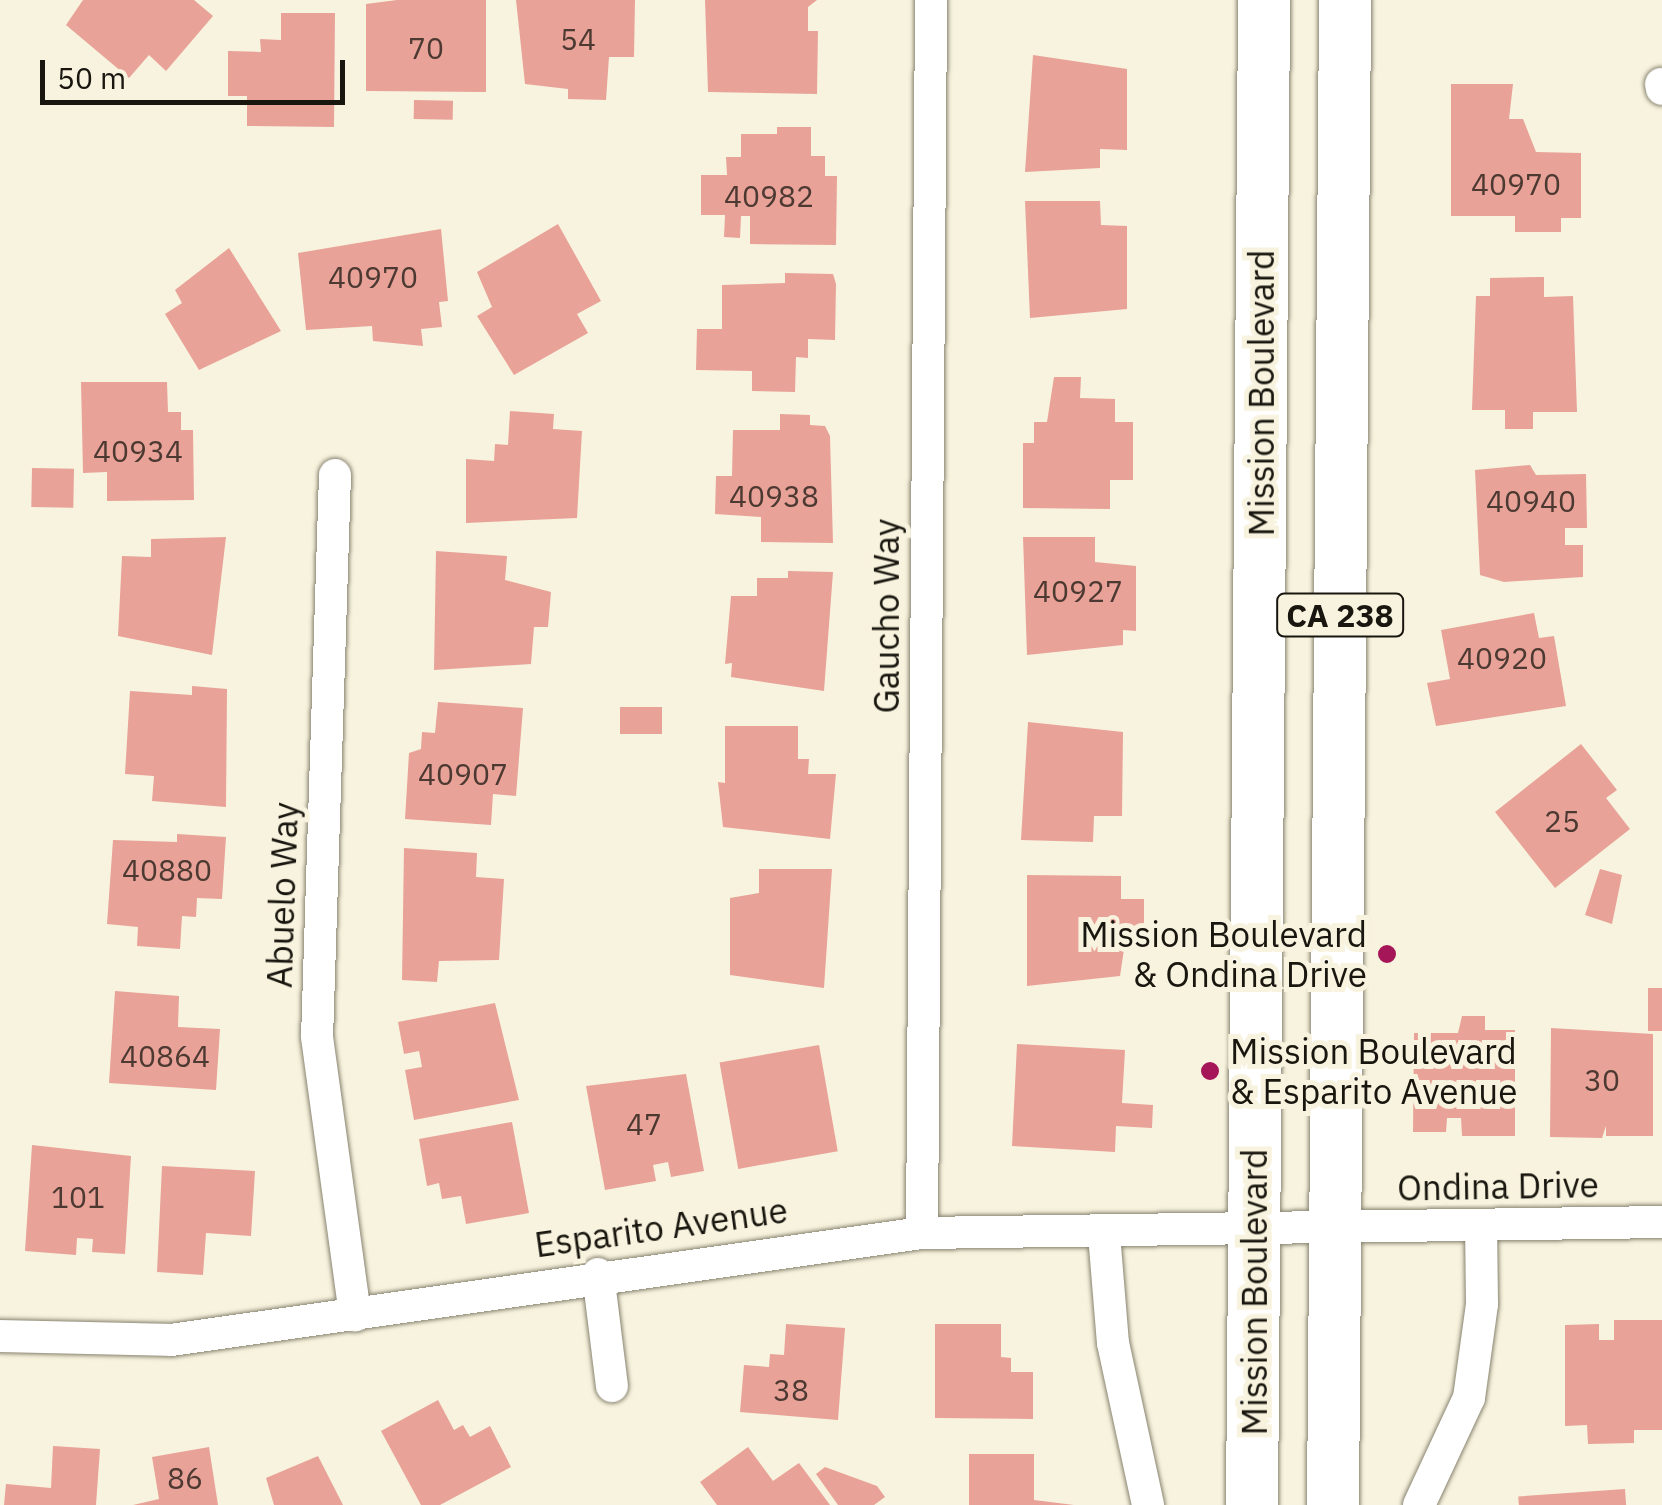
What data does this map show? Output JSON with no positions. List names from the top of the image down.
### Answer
{
  "streets": {
    "main road": ["Mission Boulevard", "CA 238"],
    "street": [
      "Gaucho Way",
      "Abuelo Way",
      "Ondina Drive",
      "Esparito Avenue"
    ]
  },
  "crossings": [
    ["Mission Boulevard", "Esparito Avenue"],
    ["CA 238", "Ondina Drive"],
    ["CA 238", "Esparito Avenue"],
    ["Gaucho Way", "Esparito Avenue"],
    ["Abuelo Way", "Esparito Avenue"],
    ["Ondina Drive", "Esparito Avenue"]
  ],
  "places": ["Mission Boulevard & Ondina Drive", "Mission Boulevard & Esparito Avenue"],
  "house_numbers": [
    "54",
    "70",
    "40970",
    "40982",
    "40970",
    "40934",
    "40938",
    "40940",
    "40927",
    "40920",
    "40907",
    "25",
    "40880",
    "40864",
    "30",
    "47",
    "101",
    "38",
    "86"
  ],
  "scale_bar": "50 m"
}
